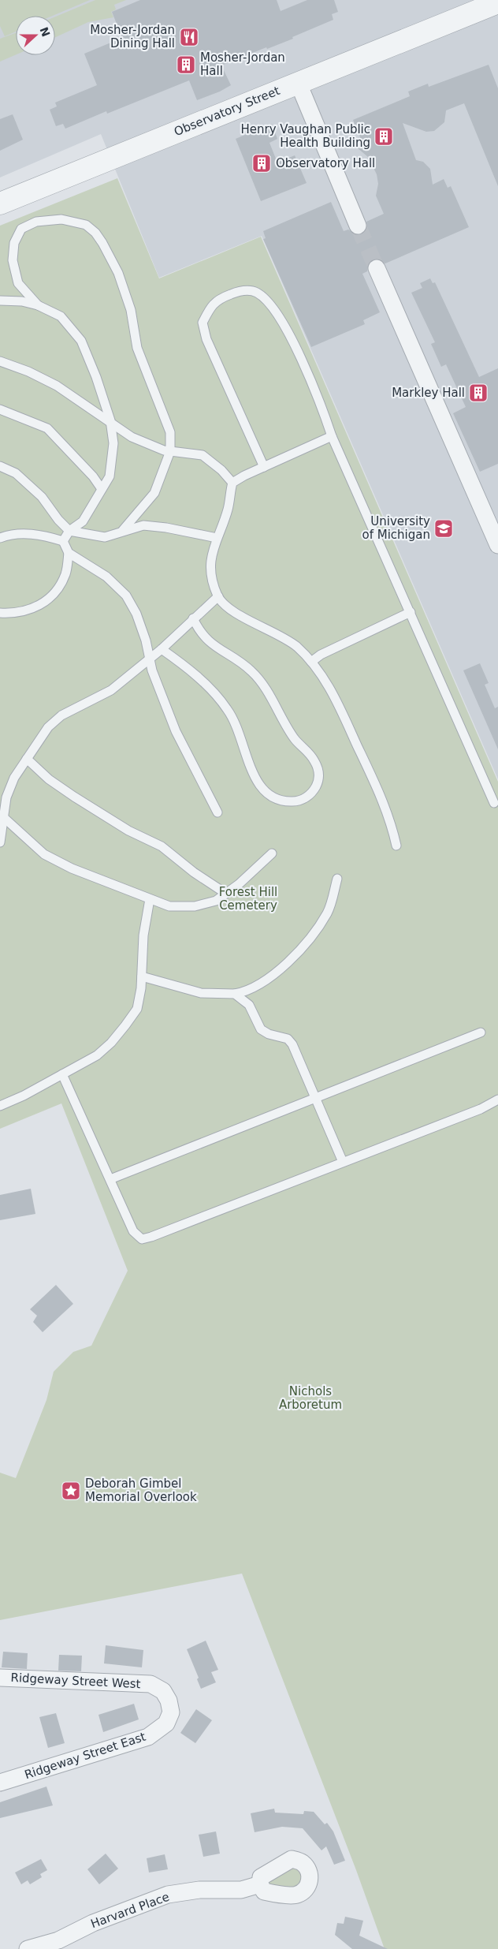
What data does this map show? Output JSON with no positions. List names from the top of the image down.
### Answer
{
  "streets": {
    "street": [
      "Observatory Street",
      "Ridgeway Street West",
      "Ridgeway Street East",
      "Harvard Place"
    ]
  },
  "crossings": [
    ["Ridgeway Street West", "Ridgeway Street East"]
  ],
  "parks": ["Forest Hill Cemetery", "Nichols Arboretum"],
  "places": {
    "restaurant": ["Mosher-Jordan Dining Hall"],
    "building": [
      "Mosher-Jordan Hall",
      "Henry Vaughan Public Health Building",
      "Observatory Hall",
      "Markley Hall"
    ],
    "school or university": ["University of Michigan"],
    "place": ["Deborah Gimbel Memorial Overlook"]
  },
  "north": "right"
}
